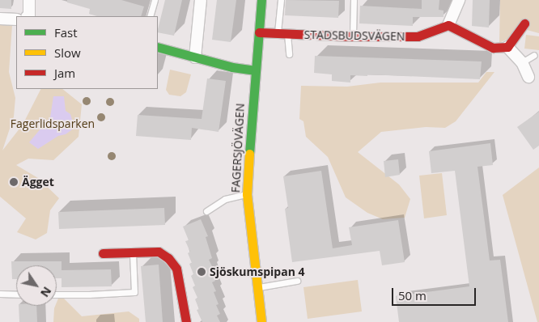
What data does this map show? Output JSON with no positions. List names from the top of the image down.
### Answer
{
  "streets": {
    "street": ["STADSBUDSVÄGEN", "FAGERSJÖVÄGEN"]
  },
  "crossings": [
    ["STADSBUDSVÄGEN", "FAGERSJÖVÄGEN"]
  ],
  "parks": ["Fagerlidsparken"],
  "places": ["Ägget", "Sjöskumspipan 4"],
  "legend": ["Fast", "Slow", "Jam"],
  "scale_bar": "50 m",
  "north": "bottom right"
}
